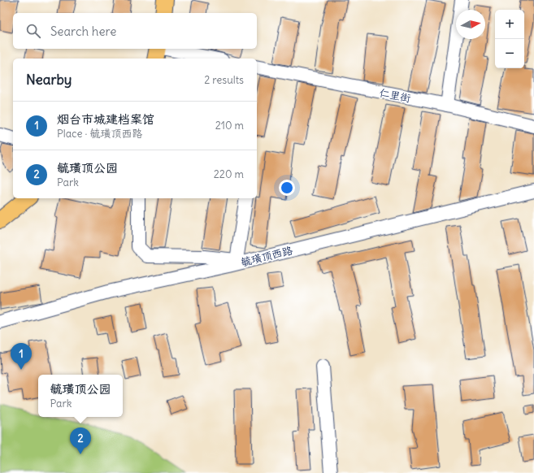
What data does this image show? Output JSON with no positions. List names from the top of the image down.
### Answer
{
  "streets": {
    "street": ["仁里街", "毓璜顶西路"]
  },
  "north": "right",
  "page": {
    "map_buttons": ["+", "−"],
    "search": "Search here",
    "heading": ["Nearby", "2 results"],
    "list": [
      {
        "mark": "1",
        "name": "烟台市城建档案馆",
        "note": "Place · 毓璜顶西路",
        "value": "210 m"
      },
      {
        "mark": "2",
        "name": "毓璜顶公园",
        "note": "Park",
        "value": "220 m"
      }
    ],
    "pins": ["1", "2"],
    "popup": ["毓璜顶公园", "Park"]
  }
}
